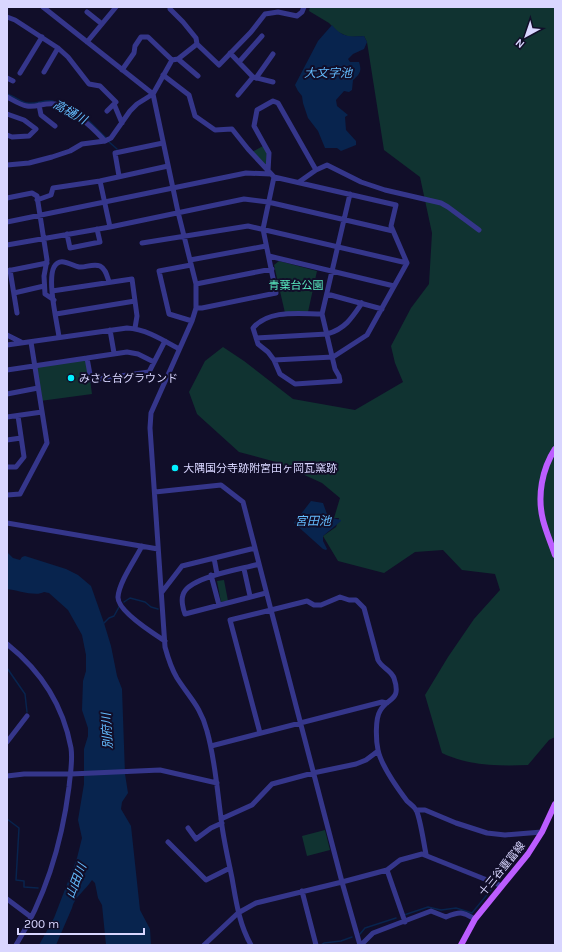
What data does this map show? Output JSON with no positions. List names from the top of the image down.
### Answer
{
  "streets": {
    "main road": ["十三谷重富線"]
  },
  "water": [
    "大文字池",
    "高樋川",
    "宮田池",
    "別府川",
    "山田川"
  ],
  "parks": ["青葉台公園"],
  "places": ["みさと台グラウンド", "大隅国分寺跡附宮田ヶ岡瓦窯跡"],
  "scale_bar": "200 m",
  "north": "bottom left"
}
